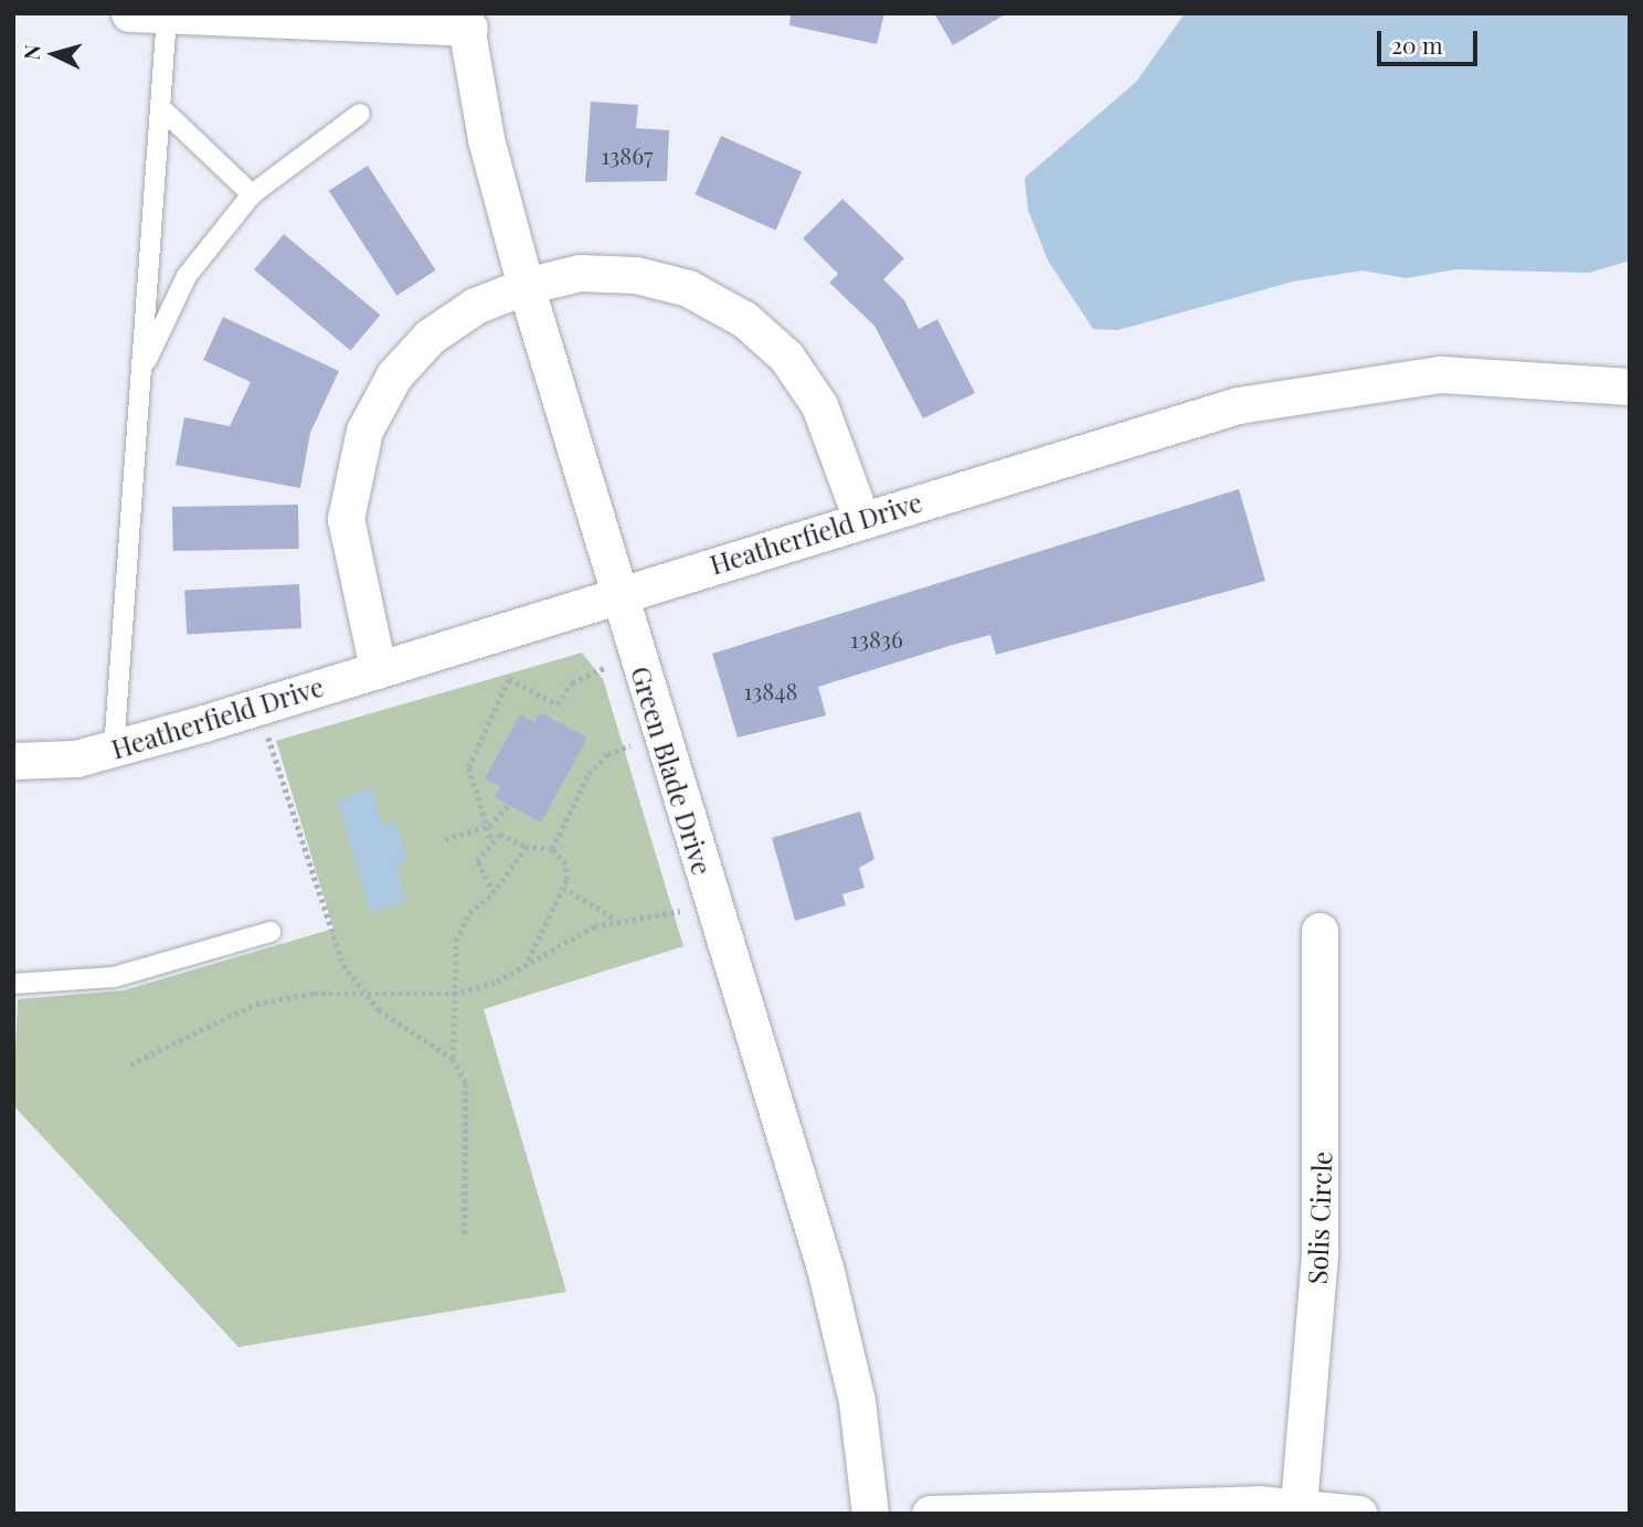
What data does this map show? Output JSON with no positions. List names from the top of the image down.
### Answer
{
  "streets": {
    "street": ["Heatherfield Drive", "Green Blade Drive", "Solis Circle"]
  },
  "crossings": [
    ["Heatherfield Drive", "Green Blade Drive"]
  ],
  "house_numbers": ["13867", "13836", "13848"],
  "scale_bar": "20 m",
  "north": "left"
}
